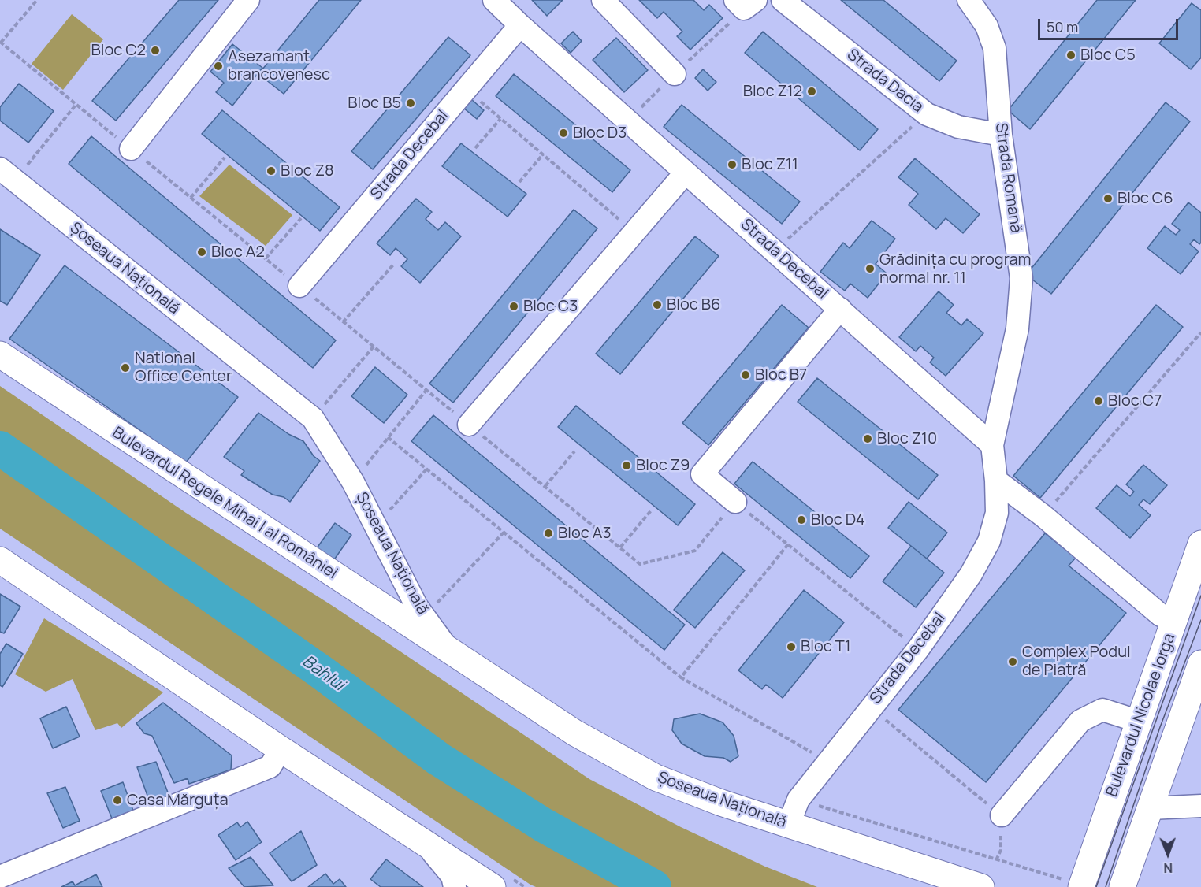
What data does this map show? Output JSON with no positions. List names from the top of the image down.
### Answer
{
  "streets": {
    "main road": ["Șoseaua Națională", "Bulevardul Regele Mihai I al României", "Bulevardul Nicolae Iorga"],
    "street": ["Strada Dacia", "Strada Decebal", "Strada Romană"]
  },
  "crossings": [
    ["Strada Dacia", "Strada Romană"],
    ["Strada Decebal", "Strada Romană"],
    ["Strada Decebal", "Șoseaua Națională"],
    ["Șoseaua Națională", "Bulevardul Regele Mihai I al României"]
  ],
  "water": ["Bahlui"],
  "places": [
    "Bloc C2",
    "Bloc C5",
    "Asezamant brancovenesc",
    "Bloc Z12",
    "Bloc B5",
    "Bloc D3",
    "Bloc Z11",
    "Bloc Z8",
    "Bloc C6",
    "Bloc A2",
    "Grădinița cu program normal nr. 11",
    "Bloc B6",
    "Bloc C3",
    "National Office Center",
    "Bloc B7",
    "Bloc C7",
    "Bloc Z10",
    "Bloc Z9",
    "Bloc D4",
    "Bloc A3",
    "Bloc T1",
    "Complex Podul de Piatră",
    "Casa Mărguța"
  ],
  "scale_bar": "50 m",
  "north": "bottom"
}
